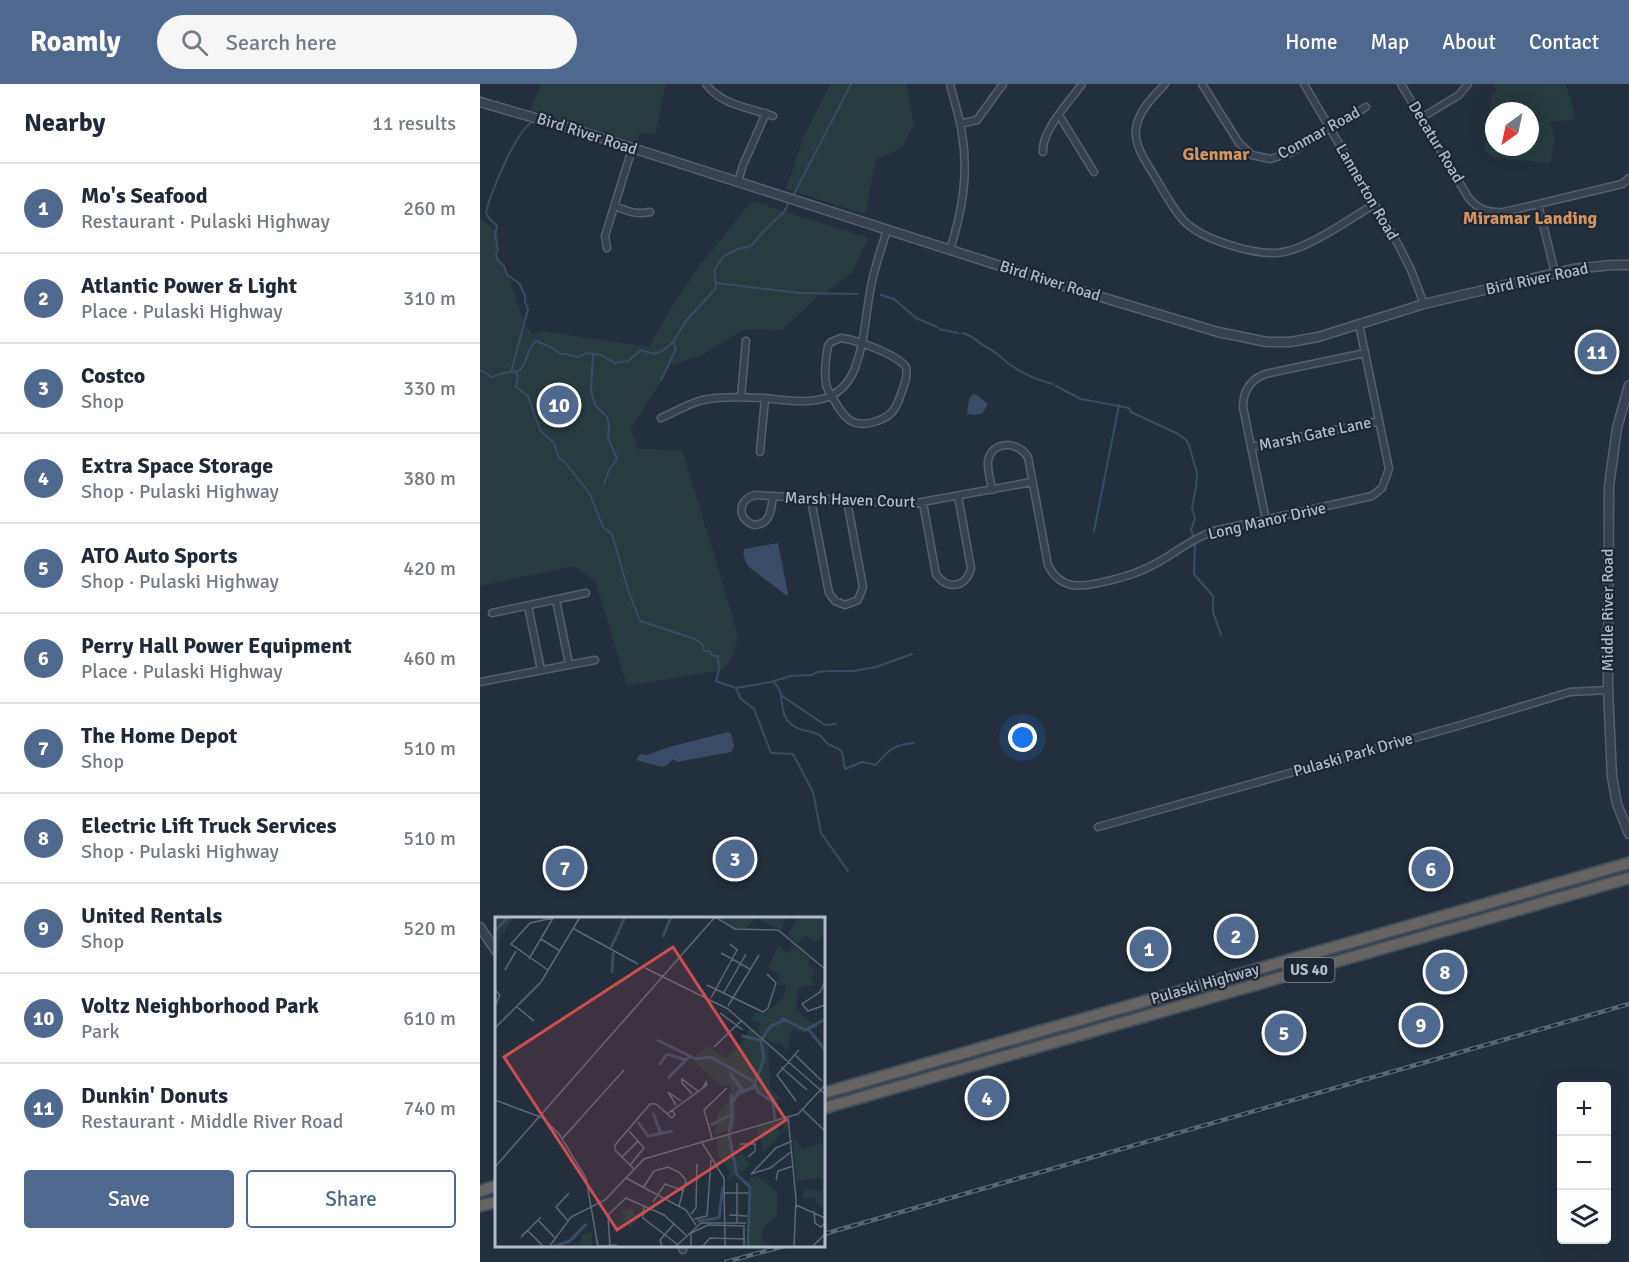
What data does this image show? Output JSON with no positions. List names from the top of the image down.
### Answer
{
  "streets": {
    "highway": ["US 40", "Pulaski Highway"],
    "street": [
      "Conmar Road",
      "Bird River Road",
      "Decatur Road",
      "Lannerton Road",
      "Marsh Gate Lane",
      "Marsh Haven Court",
      "Long Manor Drive",
      "Middle River Road",
      "Pulaski Park Drive"
    ]
  },
  "crossings": [
    ["Conmar Road", "Lannerton Road"],
    ["Bird River Road", "Lannerton Road"],
    ["Bird River Road", "Long Manor Drive"],
    ["Marsh Gate Lane", "Long Manor Drive"],
    ["Marsh Haven Court", "Long Manor Drive"],
    ["Middle River Road", "Pulaski Park Drive"]
  ],
  "districts": ["Glenmar", "Miramar Landing"],
  "north": "bottom left",
  "page": {
    "header": "Roamly",
    "search": "Search here",
    "nav": [
      "Home",
      "Map",
      "About",
      "Contact"
    ],
    "heading": ["Nearby", "11 results"],
    "list": [
      {
        "mark": "1",
        "name": "Mo's Seafood",
        "note": "Restaurant · Pulaski Highway",
        "value": "260 m"
      },
      {
        "mark": "2",
        "name": "Atlantic Power & Light",
        "note": "Place · Pulaski Highway",
        "value": "310 m"
      },
      {
        "mark": "3",
        "name": "Costco",
        "note": "Shop",
        "value": "330 m"
      },
      {
        "mark": "4",
        "name": "Extra Space Storage",
        "note": "Shop · Pulaski Highway",
        "value": "380 m"
      },
      {
        "mark": "5",
        "name": "ATO Auto Sports",
        "note": "Shop · Pulaski Highway",
        "value": "420 m"
      },
      {
        "mark": "6",
        "name": "Perry Hall Power Equipment",
        "note": "Place · Pulaski Highway",
        "value": "460 m"
      },
      {
        "mark": "7",
        "name": "The Home Depot",
        "note": "Shop",
        "value": "510 m"
      },
      {
        "mark": "8",
        "name": "Electric Lift Truck Services",
        "note": "Shop · Pulaski Highway",
        "value": "510 m"
      },
      {
        "mark": "9",
        "name": "United Rentals",
        "note": "Shop",
        "value": "520 m"
      },
      {
        "mark": "10",
        "name": "Voltz Neighborhood Park",
        "note": "Park",
        "value": "610 m"
      },
      {
        "mark": "11",
        "name": "Dunkin' Donuts",
        "note": "Restaurant · Middle River Road",
        "value": "740 m"
      }
    ],
    "pins": [
      "11",
      "10",
      "3",
      "7",
      "6",
      "2",
      "1",
      "8",
      "9",
      "5",
      "4"
    ],
    "map_buttons": ["+", "−"],
    "buttons": ["Save", "Share"]
  }
}
